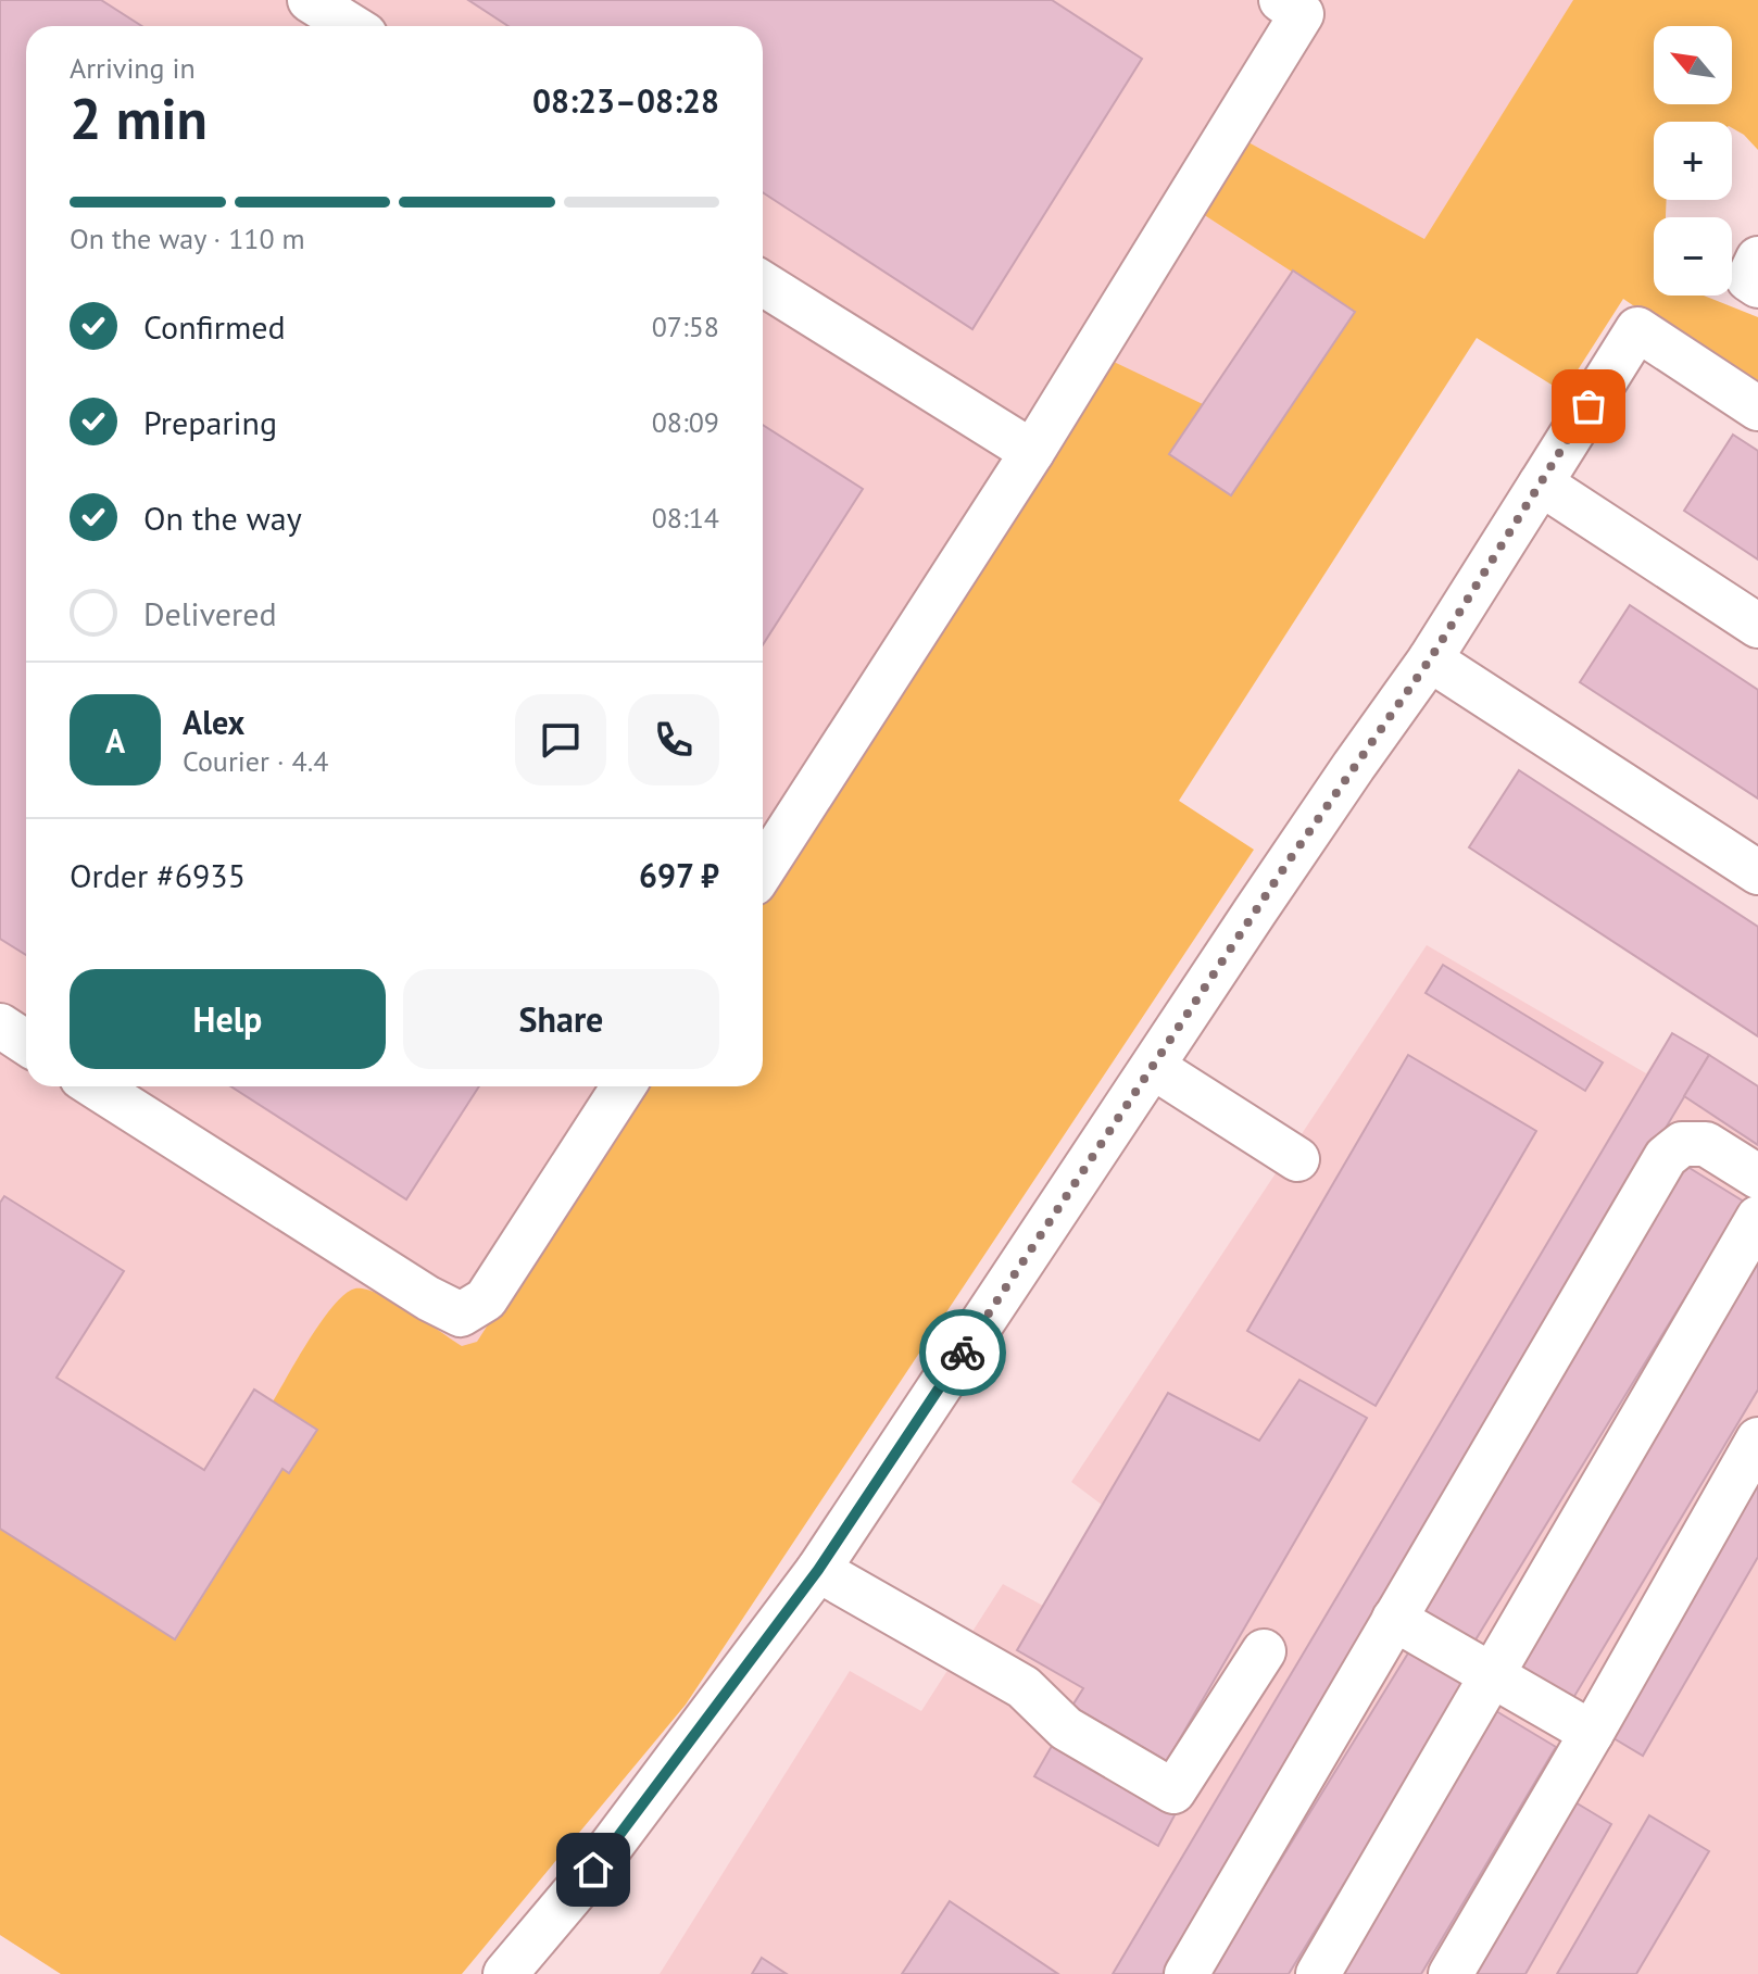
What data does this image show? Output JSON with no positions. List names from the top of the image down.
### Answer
{
  "north": "top left",
  "page": {
    "map_buttons": ["+", "−"],
    "heading": ["2 min", "Arriving in", "08:23–08:28"],
    "panel": [
      "Alex",
      "Courier · 4.4",
      "Order #6935",
      "697 ₽"
    ],
    "bar": "On the way · 110 m",
    "list": [
      ["Confirmed", "07:58"],
      ["Preparing", "08:09"],
      ["On the way", "08:14"],
      "Delivered"
    ],
    "round": "A",
    "buttons": ["Help", "Share"]
  }
}
